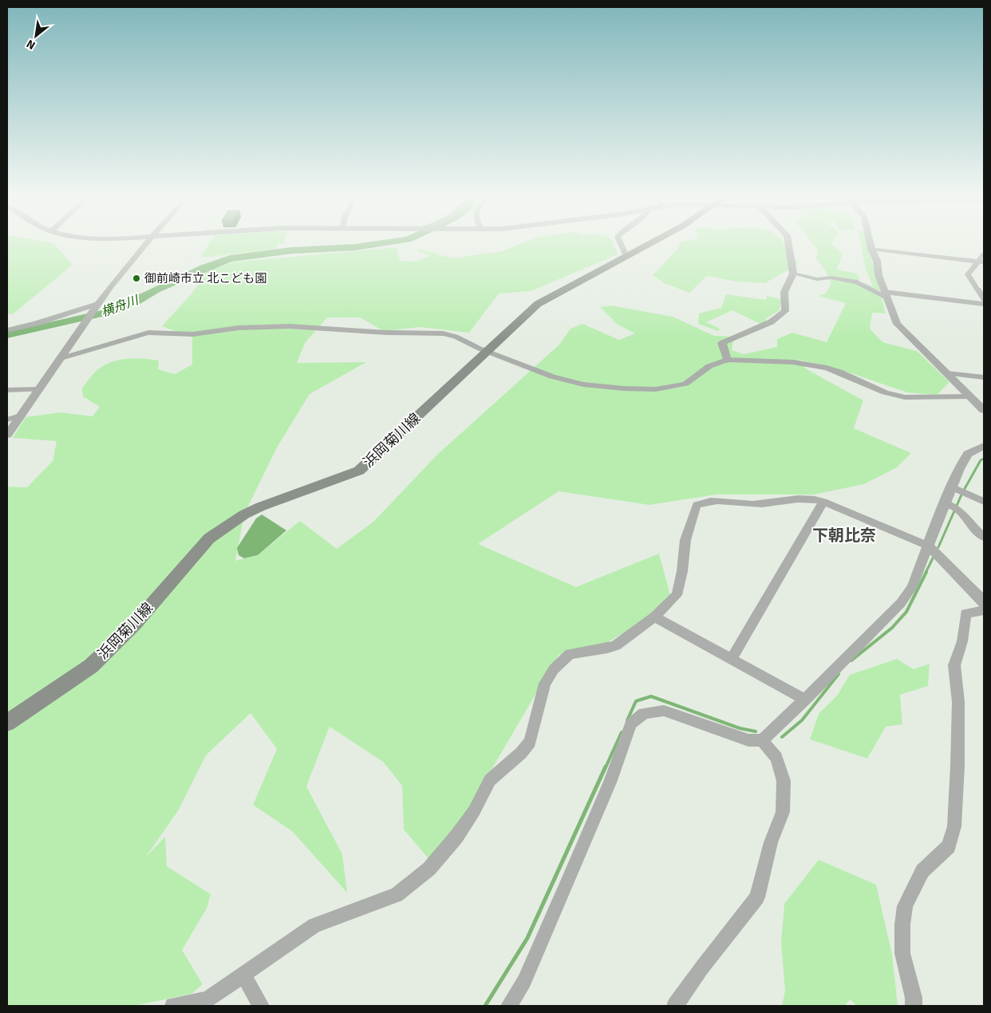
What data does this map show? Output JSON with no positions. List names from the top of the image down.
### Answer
{
  "streets": {
    "main road": ["浜岡菊川線"]
  },
  "districts": ["下朝比奈"],
  "water": ["横舟川"],
  "places": ["御前崎市立 北こども園"],
  "north": "bottom left"
}
